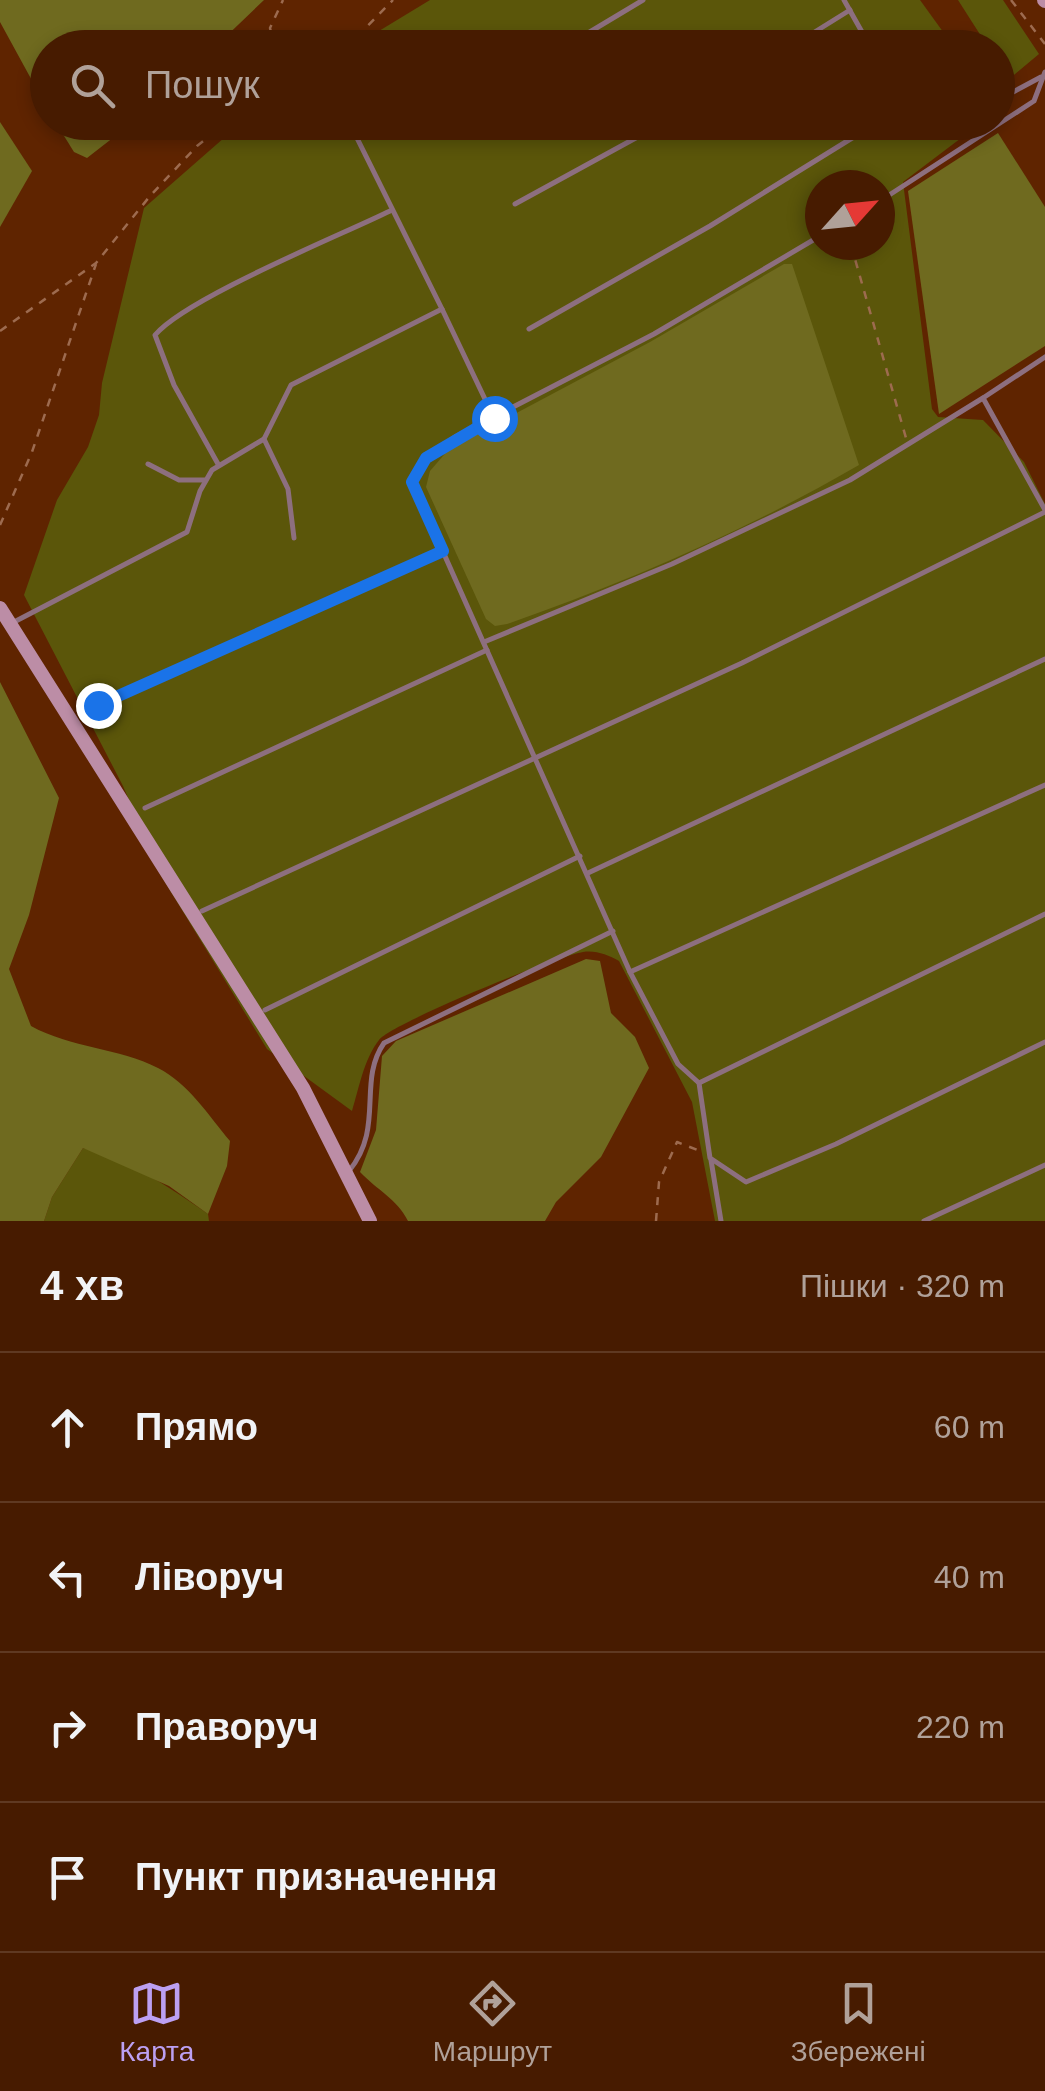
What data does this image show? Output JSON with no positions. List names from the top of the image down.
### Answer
{
  "north": "top right",
  "page": {
    "search": "Пошук",
    "heading": ["4 хв", "Пішки · 320 m"],
    "list": [
      ["Прямо", "60 m"],
      ["Ліворуч", "40 m"],
      ["Праворуч", "220 m"],
      "Пункт призначення"
    ],
    "nav": ["Карта", "Маршрут", "Збережені"]
  }
}
